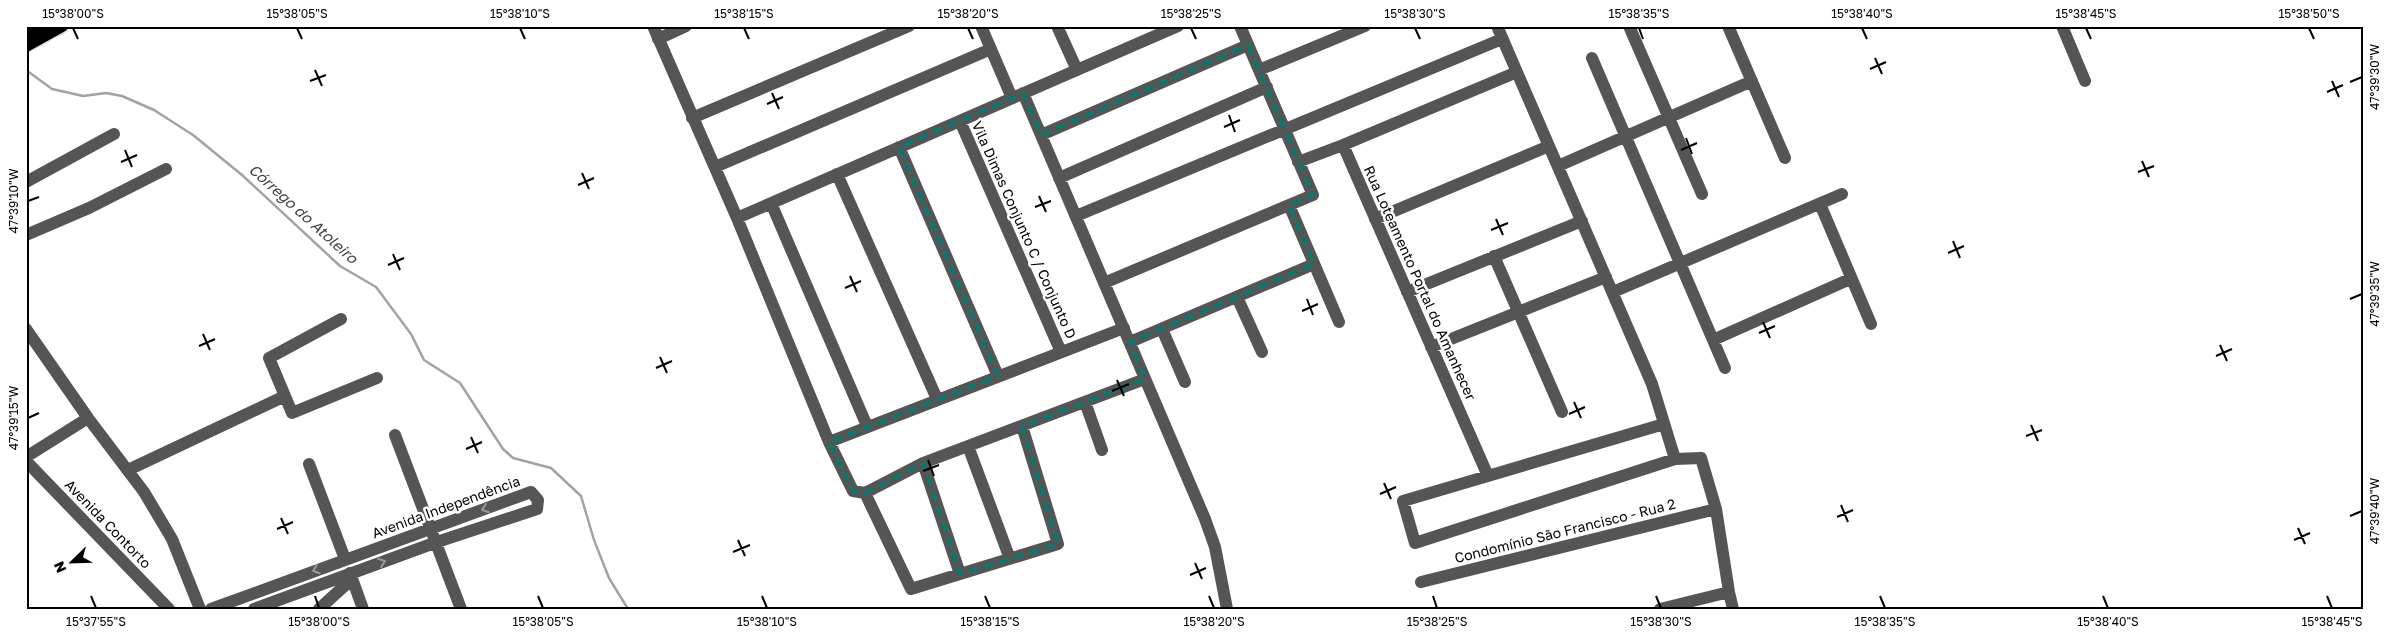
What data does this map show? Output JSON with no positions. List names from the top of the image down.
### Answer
{
  "streets": {
    "street": [
      "Vila Dimas Conjunto C / Conjunto D",
      "Rua Loteamento Portal do Amanhecer",
      "Avenida Independência",
      "Avenida Contorto",
      "Condomínio São Francisco - Rua 2"
    ]
  },
  "water": ["Córrego do Atoleiro"],
  "north": "bottom left",
  "coordinates": [
    "15°38'00\"S",
    "15°38'05\"S",
    "15°38'10\"S",
    "15°38'15\"S",
    "15°38'20\"S",
    "15°38'25\"S",
    "15°38'30\"S",
    "15°38'35\"S",
    "15°38'40\"S",
    "15°38'45\"S",
    "15°38'50\"S",
    "47°39'30\"W",
    "47°39'10\"W",
    "47°39'35\"W",
    "47°39'15\"W",
    "47°39'40\"W",
    "15°37'55\"S"
  ]
}
